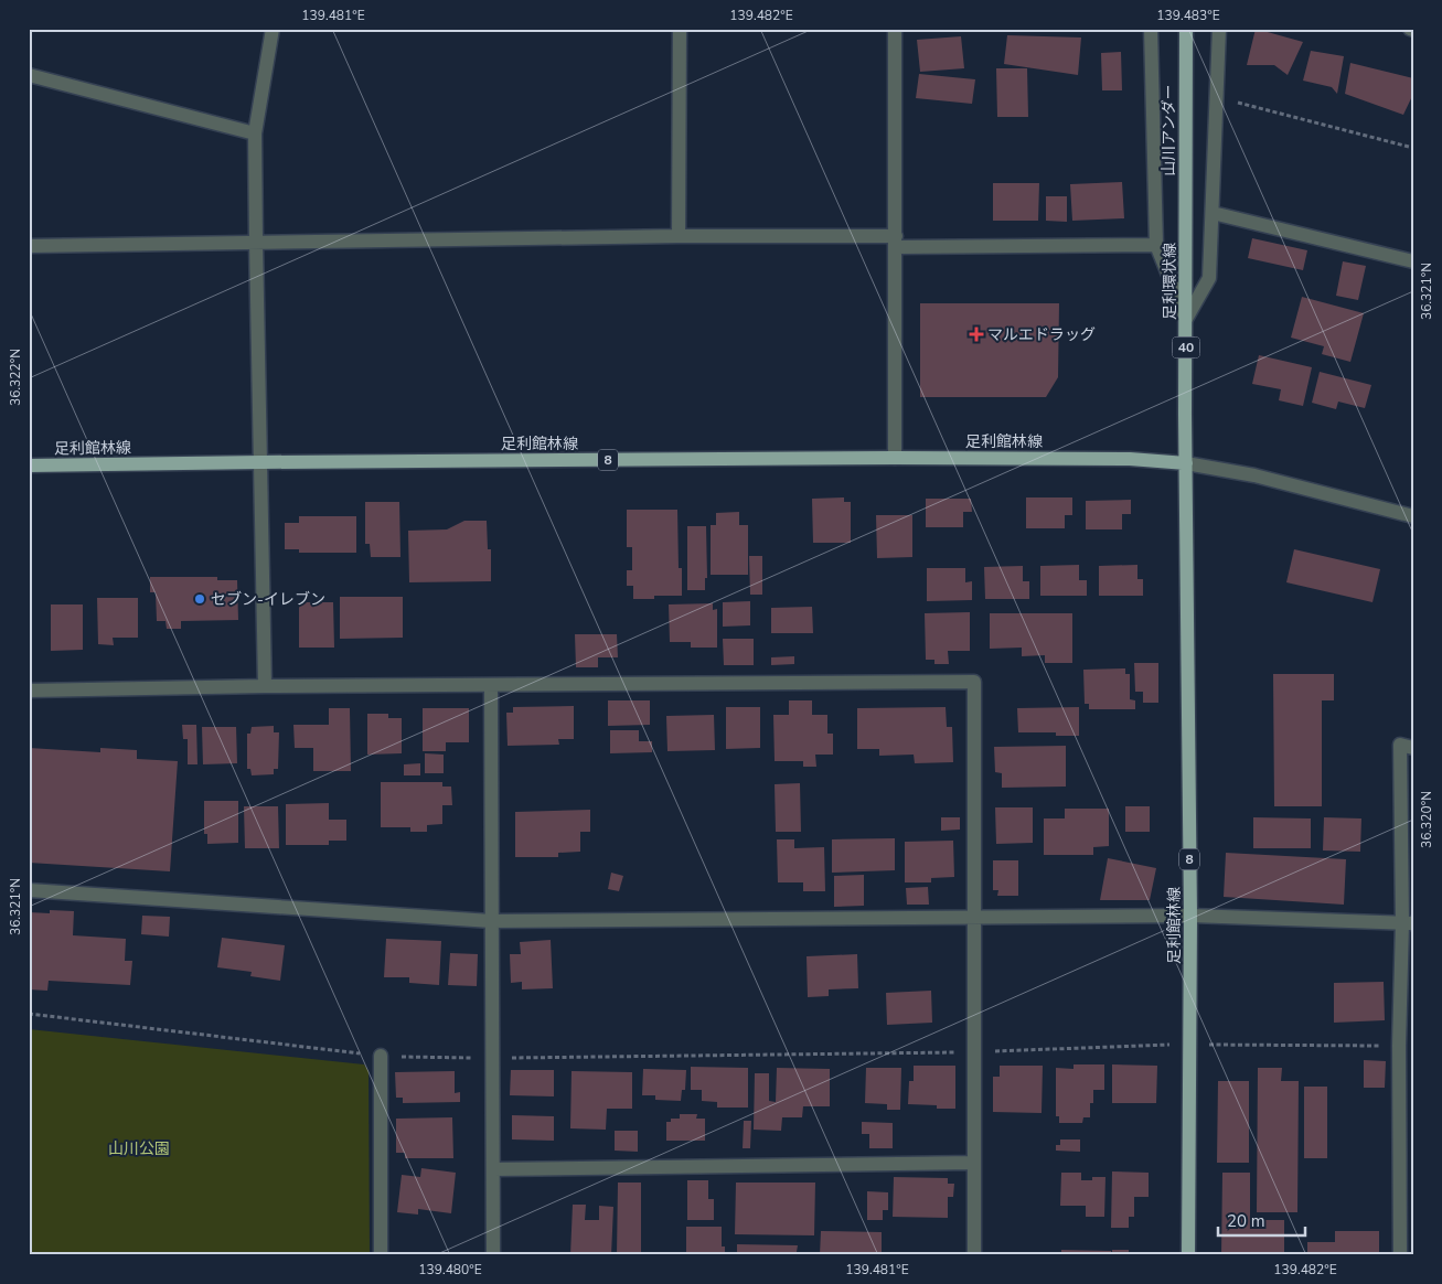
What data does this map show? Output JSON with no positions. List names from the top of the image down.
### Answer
{
  "streets": {
    "main road": [
      "山川アンダー",
      "足利環状線",
      "40",
      "足利館林線",
      "8"
    ]
  },
  "crossings": [
    ["山川アンダー", "足利環状線"],
    ["足利環状線", "足利館林線"]
  ],
  "parks": ["山川公園"],
  "places": {
    "health": ["マルエドラッグ"],
    "other": ["セブン-イレブン"]
  },
  "scale_bar": "20 m",
  "coordinates": [
    "139.481°E",
    "139.482°E",
    "139.483°E",
    "36.321°N",
    "36.322°N",
    "36.320°N",
    "139.480°E"
  ]
}
